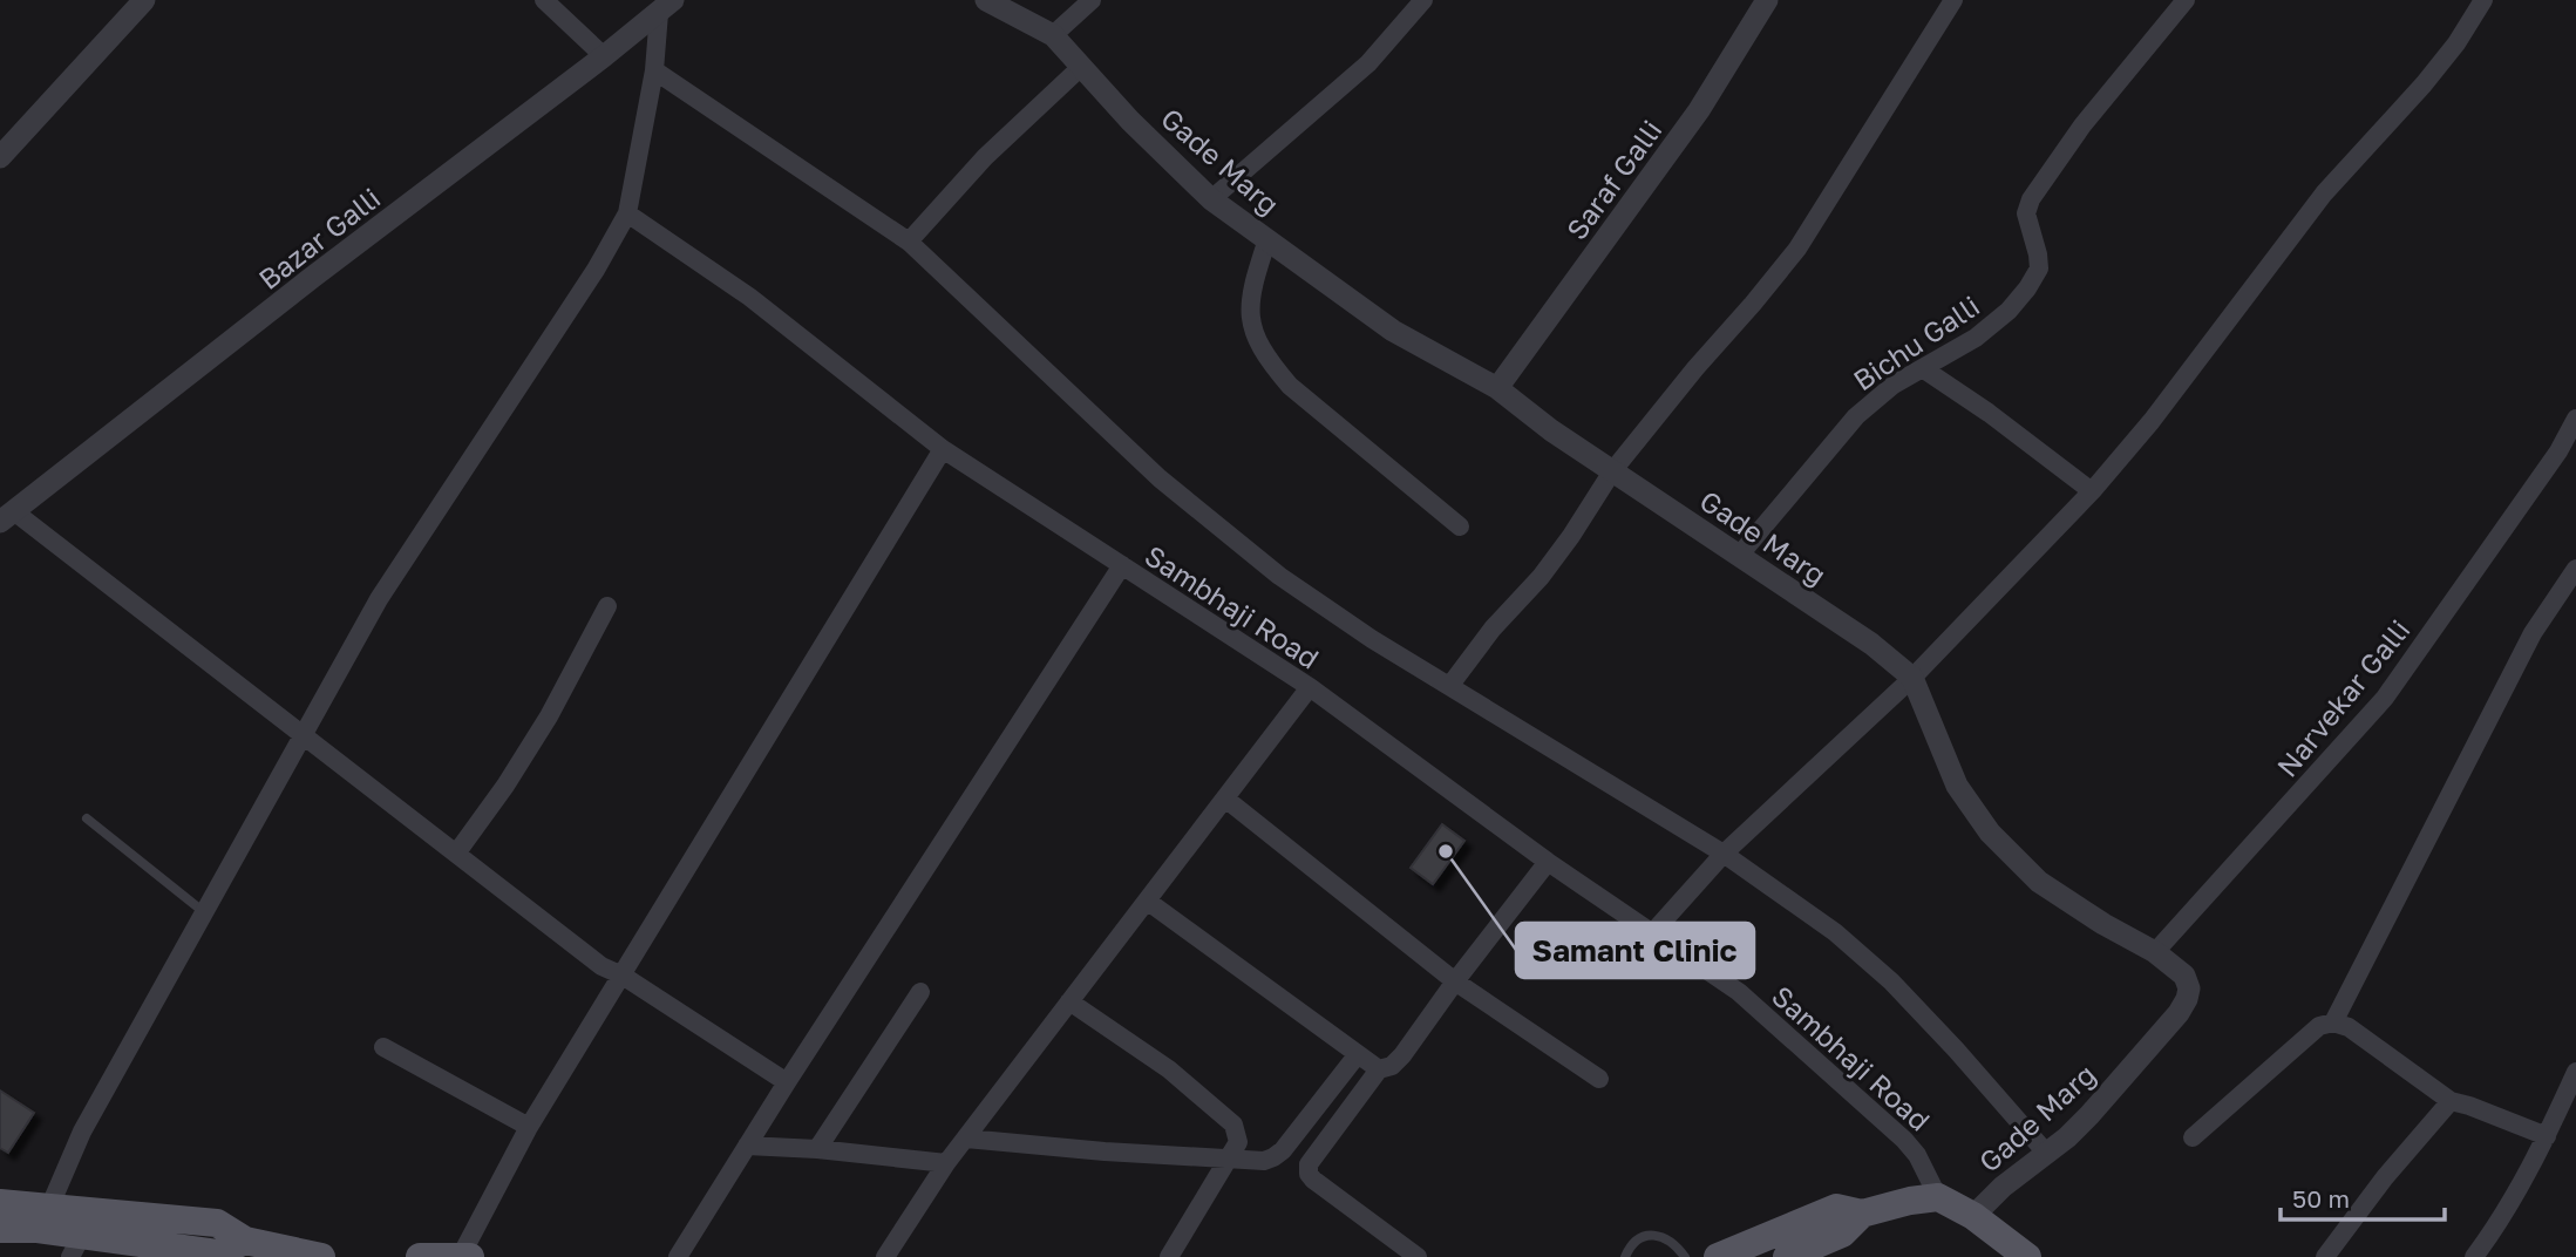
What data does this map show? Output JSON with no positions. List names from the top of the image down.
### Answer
{
  "streets": {
    "street": [
      "Gade Marg",
      "Saraf Galli",
      "Bazar Galli",
      "Bichu Galli",
      "Sambhaji Road",
      "Narvekar Galli"
    ]
  },
  "crossings": [
    ["Gade Marg", "Saraf Galli"],
    ["Gade Marg", "Bichu Galli"],
    ["Gade Marg", "Narvekar Galli"]
  ],
  "places": ["Samant Clinic"],
  "scale_bar": "50 m"
}
